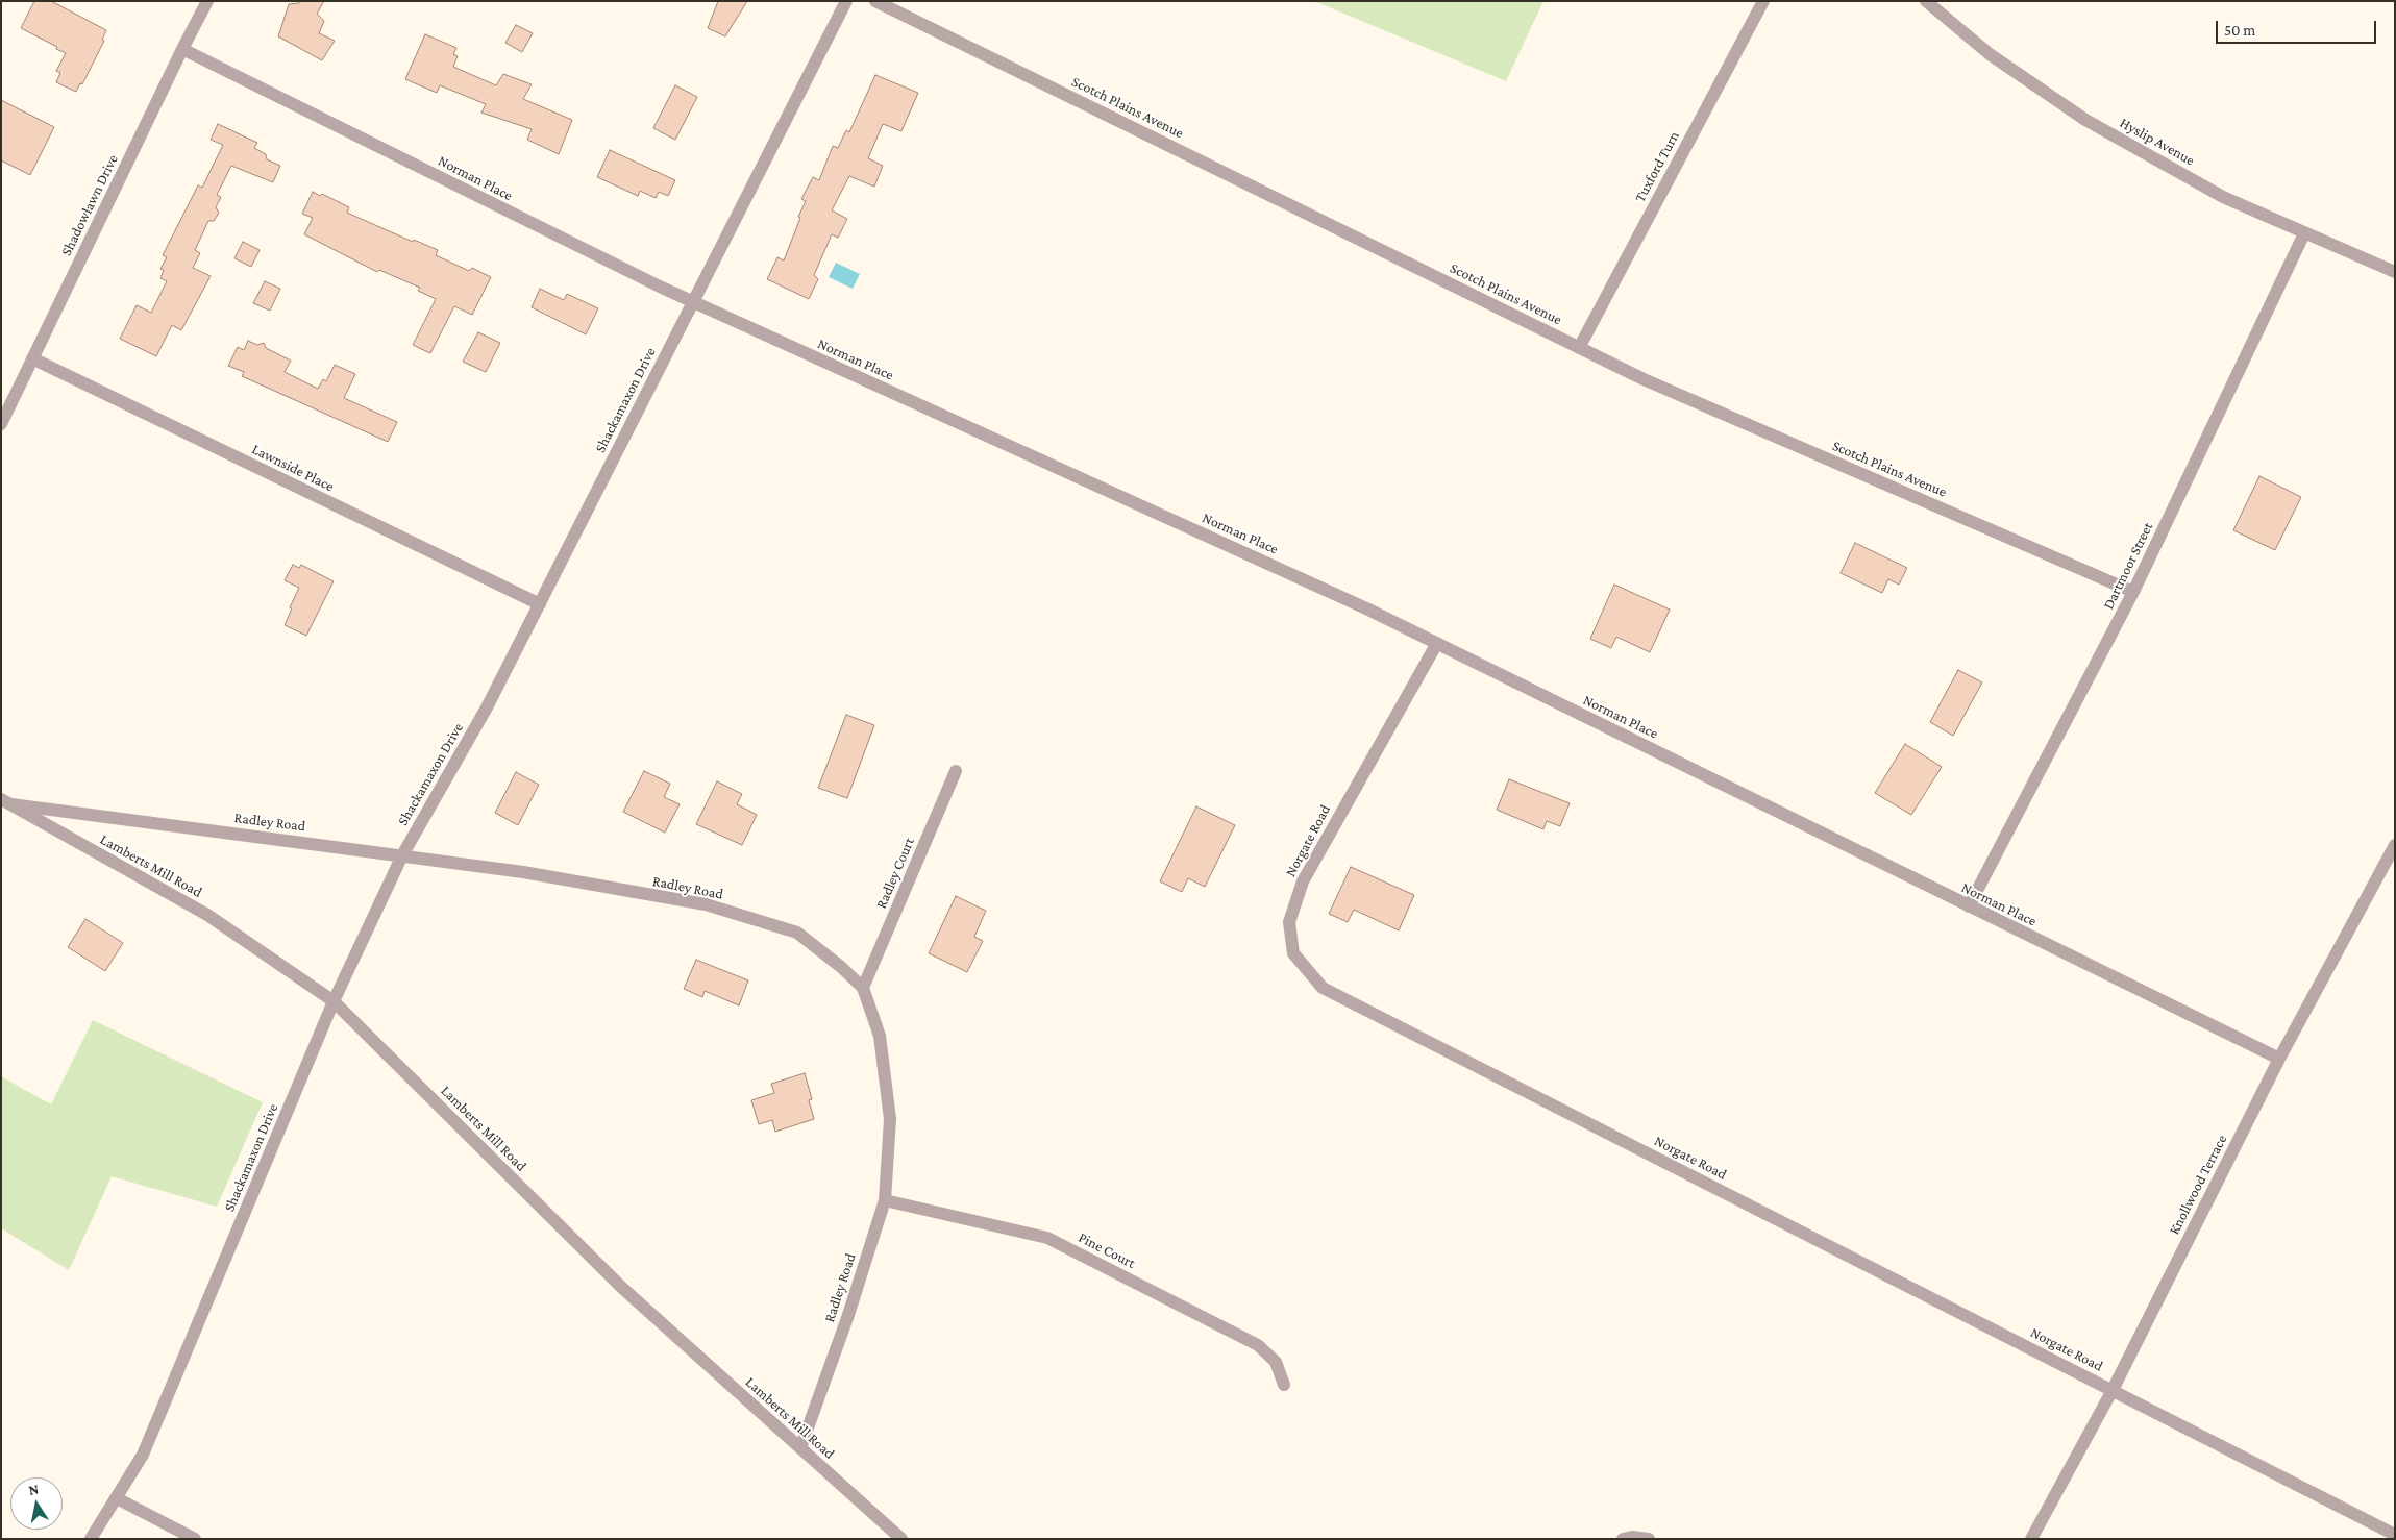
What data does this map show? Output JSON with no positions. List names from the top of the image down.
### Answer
{
  "streets": {
    "street": [
      "Scotch Plains Avenue",
      "Hyslip Avenue",
      "Tuxford Turn",
      "Norman Place",
      "Shadowlawn Drive",
      "Shackamaxon Drive",
      "Lawnside Place",
      "Dartmoor Street",
      "Radley Road",
      "Norgate Road",
      "Lamberts Mill Road",
      "Radley Court",
      "Knollwood Terrace",
      "Pine Court"
    ]
  },
  "crossings": [
    ["Scotch Plains Avenue", "Tuxford Turn"],
    ["Scotch Plains Avenue", "Dartmoor Street"],
    ["Hyslip Avenue", "Dartmoor Street"],
    ["Norman Place", "Shadowlawn Drive"],
    ["Norman Place", "Shackamaxon Drive"],
    ["Norman Place", "Dartmoor Street"],
    ["Norman Place", "Norgate Road"],
    ["Norman Place", "Knollwood Terrace"],
    ["Shadowlawn Drive", "Lawnside Place"],
    ["Shackamaxon Drive", "Lawnside Place"],
    ["Shackamaxon Drive", "Radley Road"],
    ["Shackamaxon Drive", "Lamberts Mill Road"],
    ["Radley Road", "Lamberts Mill Road"],
    ["Radley Road", "Radley Court"],
    ["Radley Road", "Pine Court"],
    ["Norgate Road", "Knollwood Terrace"]
  ],
  "scale_bar": "50 m",
  "north": "top"
}
